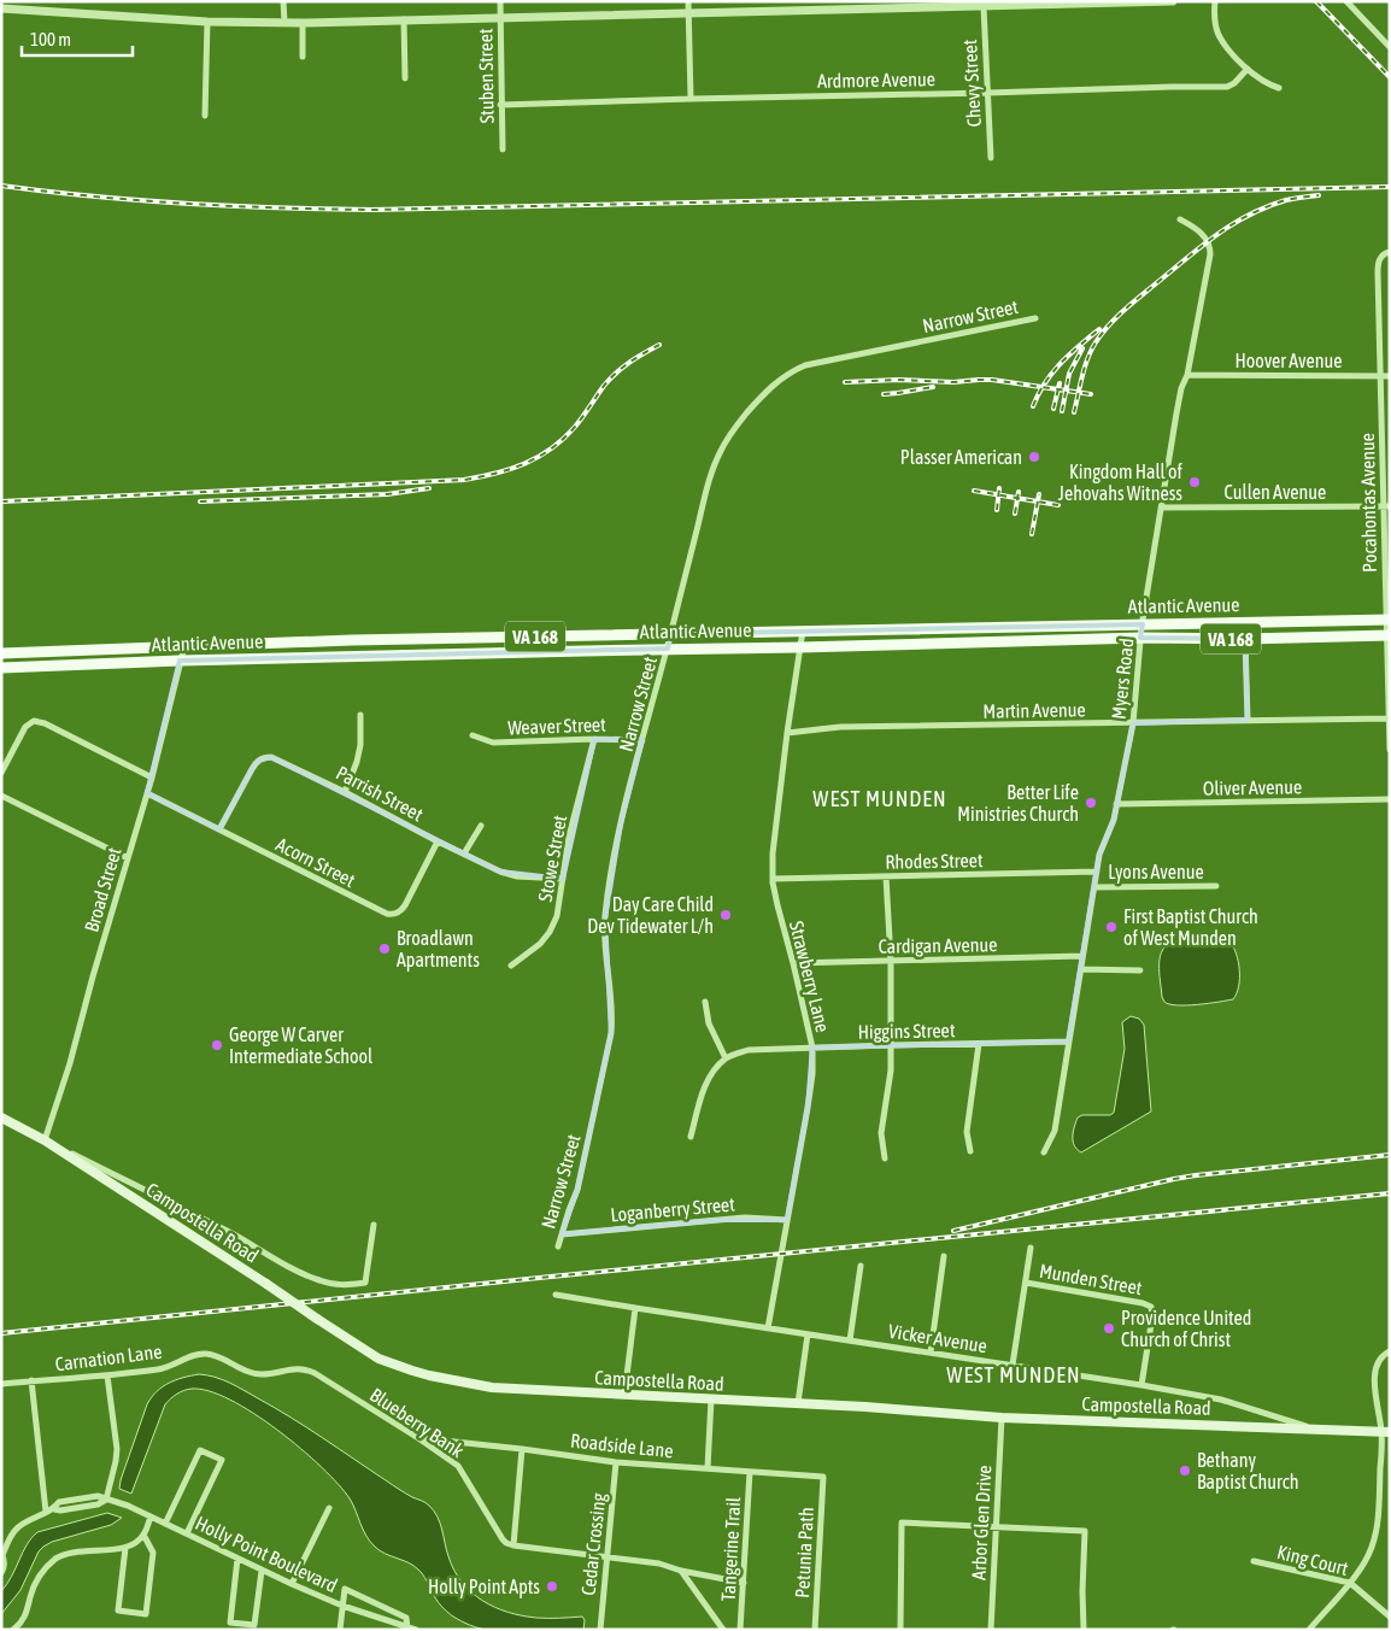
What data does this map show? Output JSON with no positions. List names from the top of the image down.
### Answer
{
  "streets": {
    "main road": ["Atlantic Avenue", "VA 168", "Campostella Road"],
    "street": [
      "Stuben Street",
      "Ardmore Avenue",
      "Chevy Street",
      "Narrow Street",
      "Hoover Avenue",
      "Cullen Avenue",
      "Pocahontas Avenue",
      "Myers Road",
      "Martin Avenue",
      "Weaver Street",
      "Oliver Avenue",
      "Parrish Street",
      "Stowe Street",
      "Rhodes Street",
      "Acorn Street",
      "Lyons Avenue",
      "Broad Street",
      "Cardigan Avenue",
      "Strawberry Lane",
      "Higgins Street",
      "Loganberry Street",
      "Munden Street",
      "Vicker Avenue",
      "Carnation Lane",
      "Blueberry Bank",
      "Roadside Lane",
      "Arbor Glen Drive",
      "Cedar Crossing",
      "Tangerine Trail",
      "Petunia Path",
      "Holly Point Boulevard",
      "King Court"
    ]
  },
  "crossings": [
    ["Stuben Street", "Ardmore Avenue"],
    ["Ardmore Avenue", "Chevy Street"],
    ["Narrow Street", "Atlantic Avenue"],
    ["Narrow Street", "Weaver Street"],
    ["Narrow Street", "Loganberry Street"],
    ["Hoover Avenue", "Pocahontas Avenue"],
    ["Hoover Avenue", "Myers Road"],
    ["Cullen Avenue", "Pocahontas Avenue"],
    ["Cullen Avenue", "Myers Road"],
    ["Pocahontas Avenue", "Atlantic Avenue"],
    ["Pocahontas Avenue", "Martin Avenue"],
    ["Atlantic Avenue", "Myers Road"],
    ["Atlantic Avenue", "Broad Street"],
    ["Atlantic Avenue", "Strawberry Lane"],
    ["Myers Road", "Martin Avenue"],
    ["Myers Road", "Oliver Avenue"],
    ["Myers Road", "Rhodes Street"],
    ["Myers Road", "Lyons Avenue"],
    ["Myers Road", "Cardigan Avenue"],
    ["Myers Road", "Higgins Street"],
    ["Martin Avenue", "Strawberry Lane"],
    ["Weaver Street", "Stowe Street"],
    ["Parrish Street", "Stowe Street"],
    ["Parrish Street", "Acorn Street"],
    ["Rhodes Street", "Strawberry Lane"],
    ["Acorn Street", "Broad Street"],
    ["Broad Street", "Campostella Road"],
    ["Cardigan Avenue", "Strawberry Lane"],
    ["Strawberry Lane", "Higgins Street"],
    ["Strawberry Lane", "Loganberry Street"],
    ["Strawberry Lane", "Vicker Avenue"],
    ["Campostella Road", "Vicker Avenue"],
    ["Campostella Road", "Arbor Glen Drive"],
    ["Munden Street", "Vicker Avenue"],
    ["Carnation Lane", "Blueberry Bank"],
    ["Blueberry Bank", "Roadside Lane"],
    ["Roadside Lane", "Cedar Crossing"],
    ["Roadside Lane", "Tangerine Trail"],
    ["Roadside Lane", "Petunia Path"]
  ],
  "districts": ["WEST MUNDEN", "WEST MUNDEN"],
  "places": [
    "Plasser American",
    "Kingdom Hall of Jehovahs Witness",
    "Better Life Ministries Church",
    "Day Care Child Dev Tidewater L/h",
    "First Baptist Church of West Munden",
    "Broadlawn Apartments",
    "George W Carver Intermediate School",
    "Providence United Church of Christ",
    "Bethany Baptist Church",
    "Holly Point Apts"
  ],
  "scale_bar": "100 m"
}
